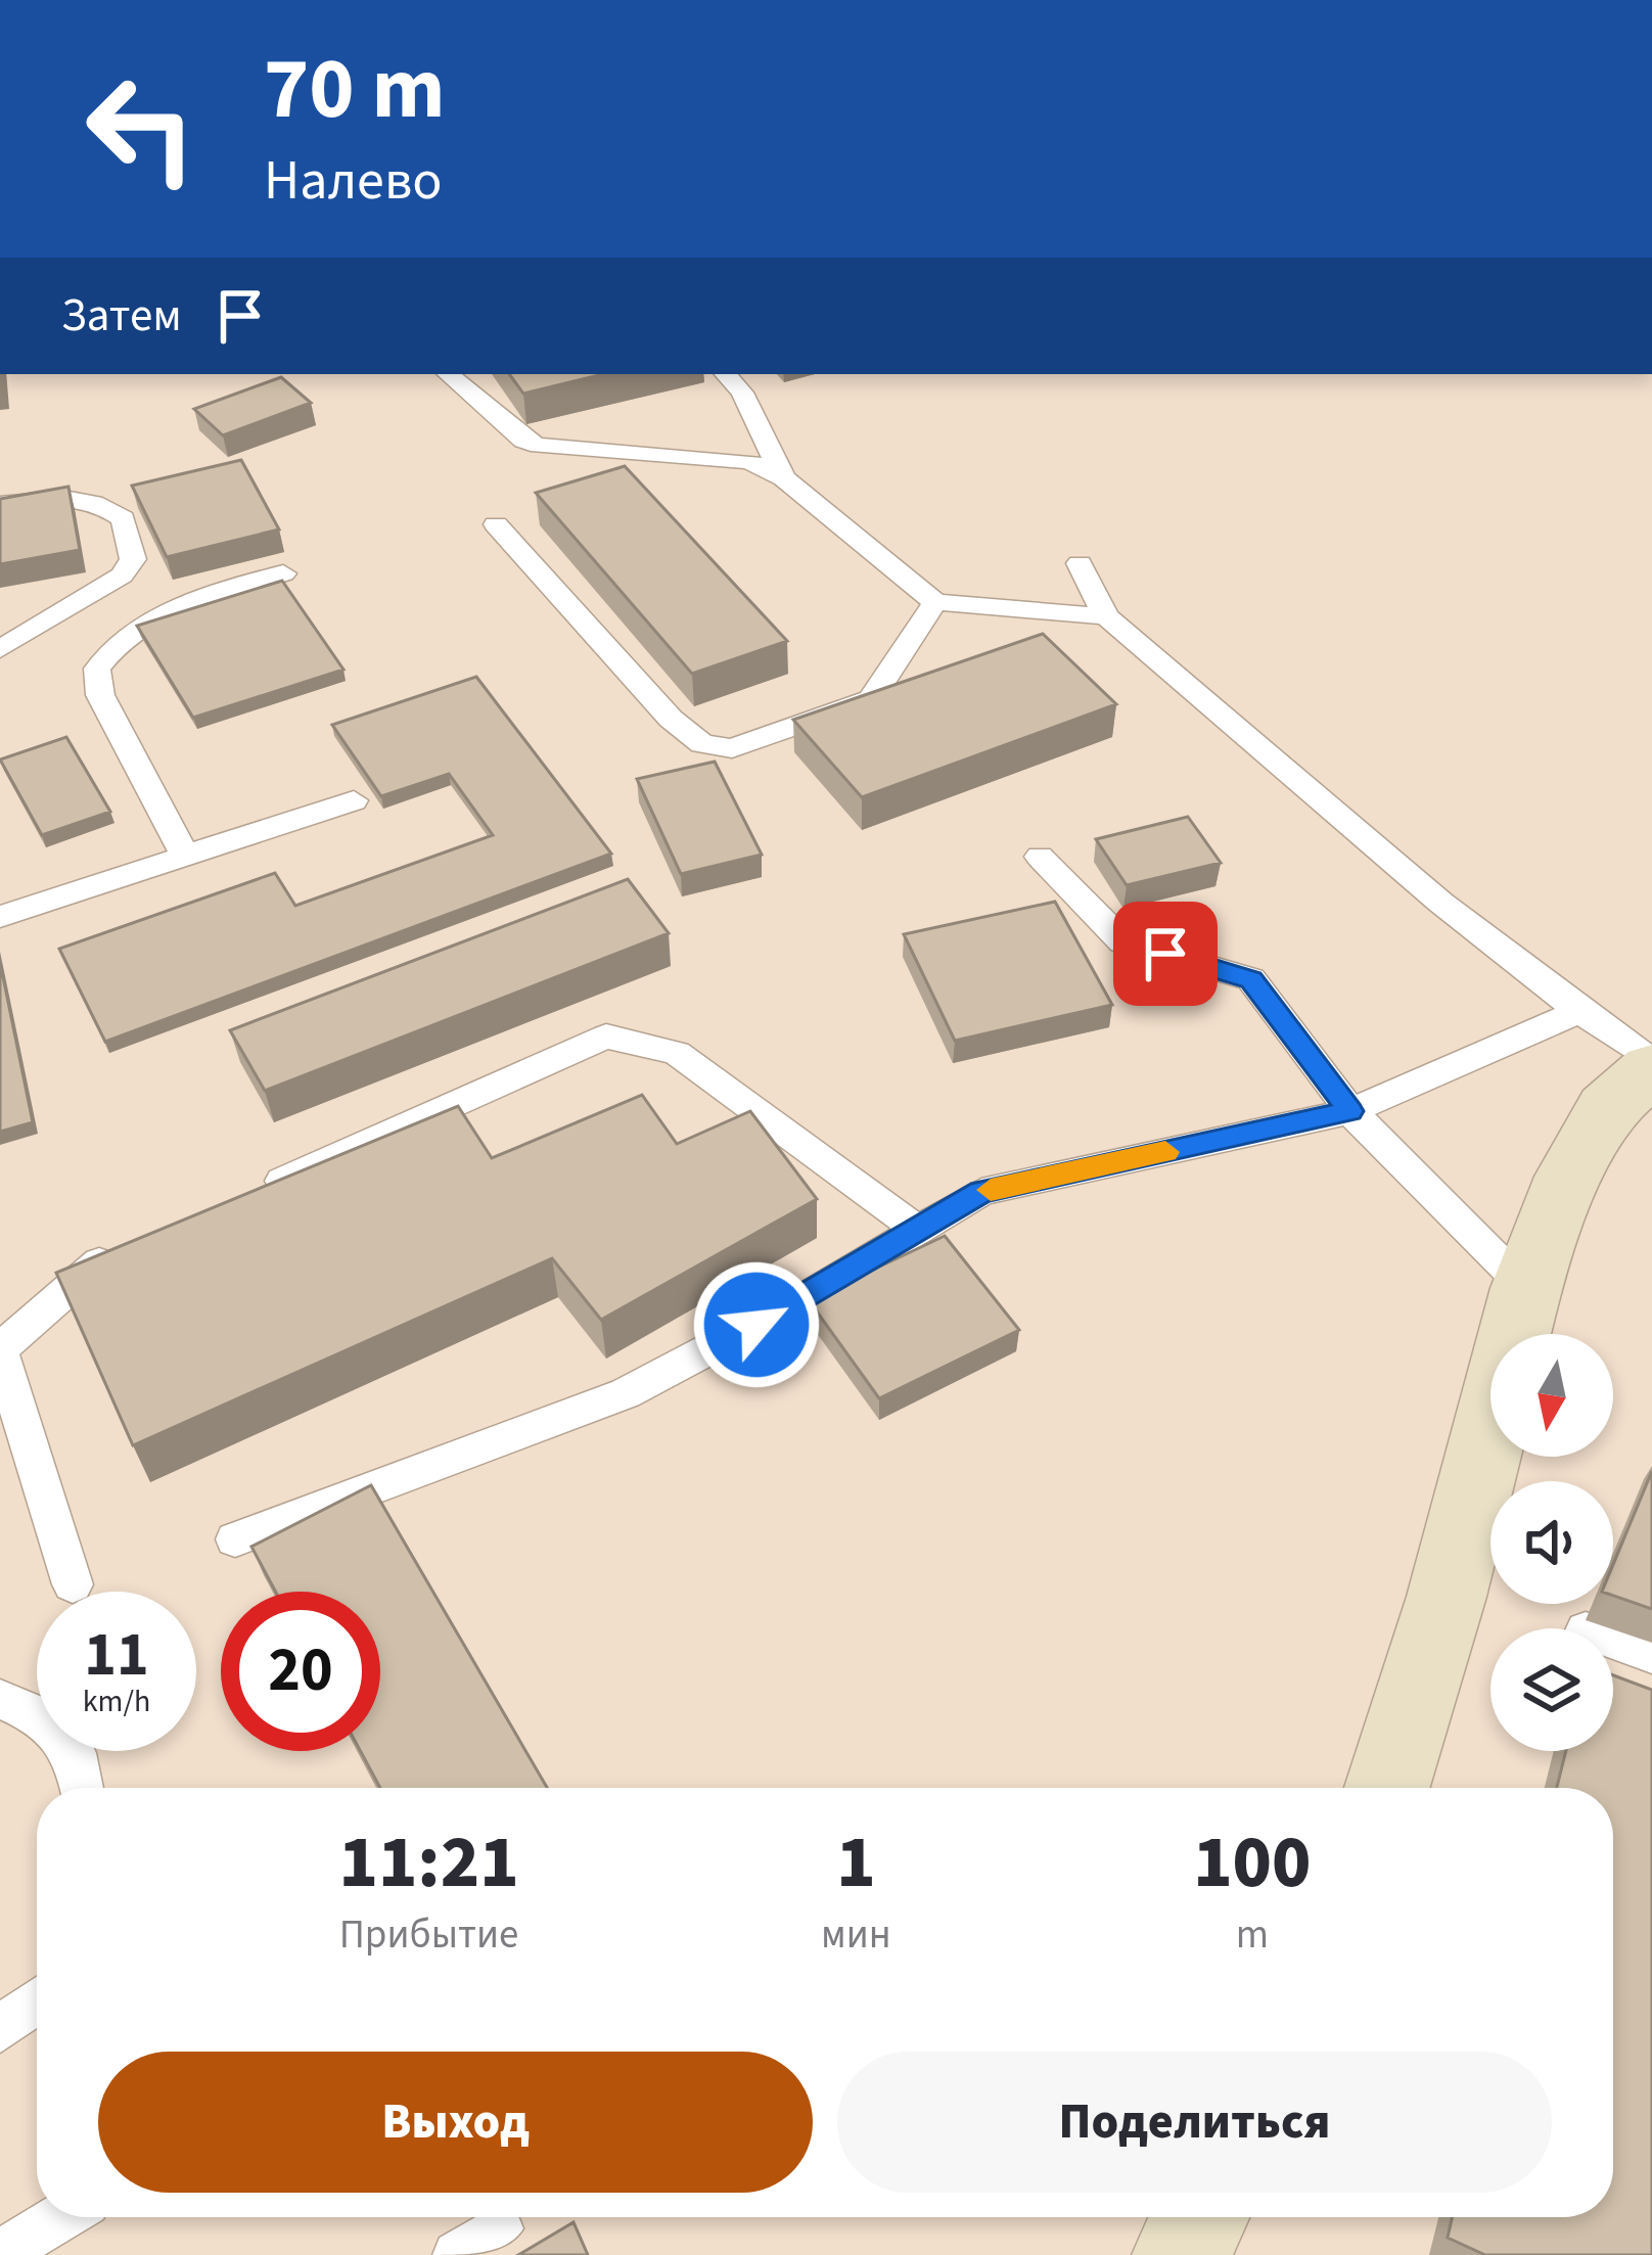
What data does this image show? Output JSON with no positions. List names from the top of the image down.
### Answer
{
  "north": "bottom",
  "page": {
    "turn": ["70 m", "Налево"],
    "then": "Затем",
    "speed": "11 km/h",
    "limit": "20",
    "eta": [
      "11:21",
      "Прибытие",
      "1",
      "мин",
      "100",
      "m"
    ],
    "buttons": ["Выход", "Поделиться"]
  }
}
